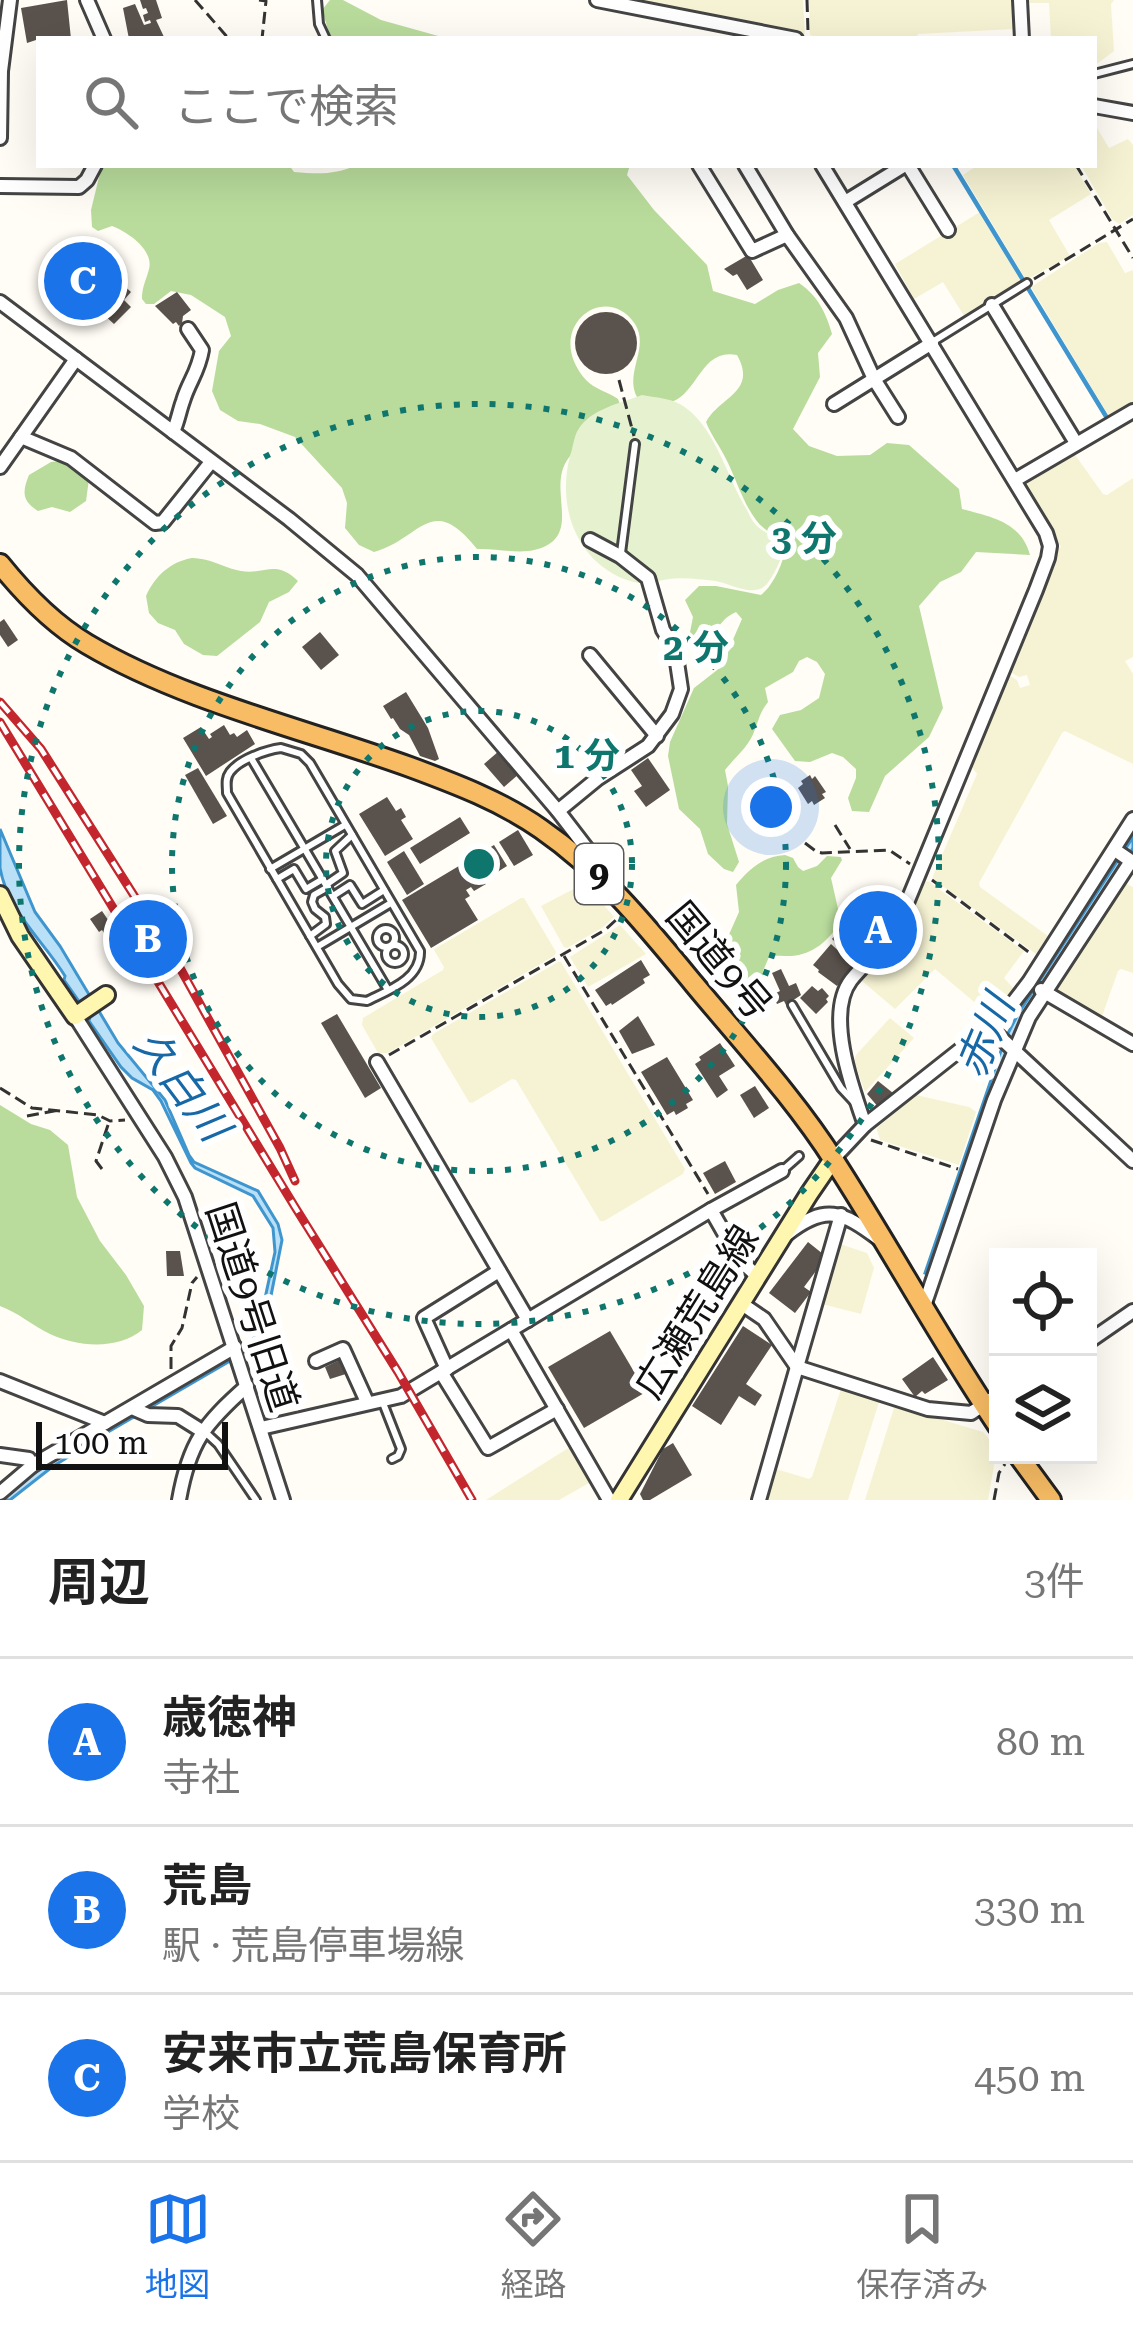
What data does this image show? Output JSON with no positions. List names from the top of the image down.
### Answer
{
  "streets": {
    "highway": ["9", "国道9号"],
    "main road": ["広瀬荒島線"],
    "street": ["国道9号旧道"]
  },
  "crossings": [
    ["国道9号", "広瀬荒島線"]
  ],
  "water": ["赤川", "久白川"],
  "scale_bar": "100 m",
  "page": {
    "search": "ここで検索",
    "pins": ["C", "A", "B"],
    "scale": "100 m",
    "heading": ["周辺", "3件"],
    "list": [
      {
        "mark": "A",
        "name": "歳徳神",
        "note": "寺社",
        "value": "80 m"
      },
      {
        "mark": "B",
        "name": "荒島",
        "note": "駅 · 荒島停車場線",
        "value": "330 m"
      },
      {
        "mark": "C",
        "name": "安来市立荒島保育所",
        "note": "学校",
        "value": "450 m"
      }
    ],
    "nav": ["地図", "経路", "保存済み"]
  },
  "rings": ["3 分", "2 分", "1 分"]
}
